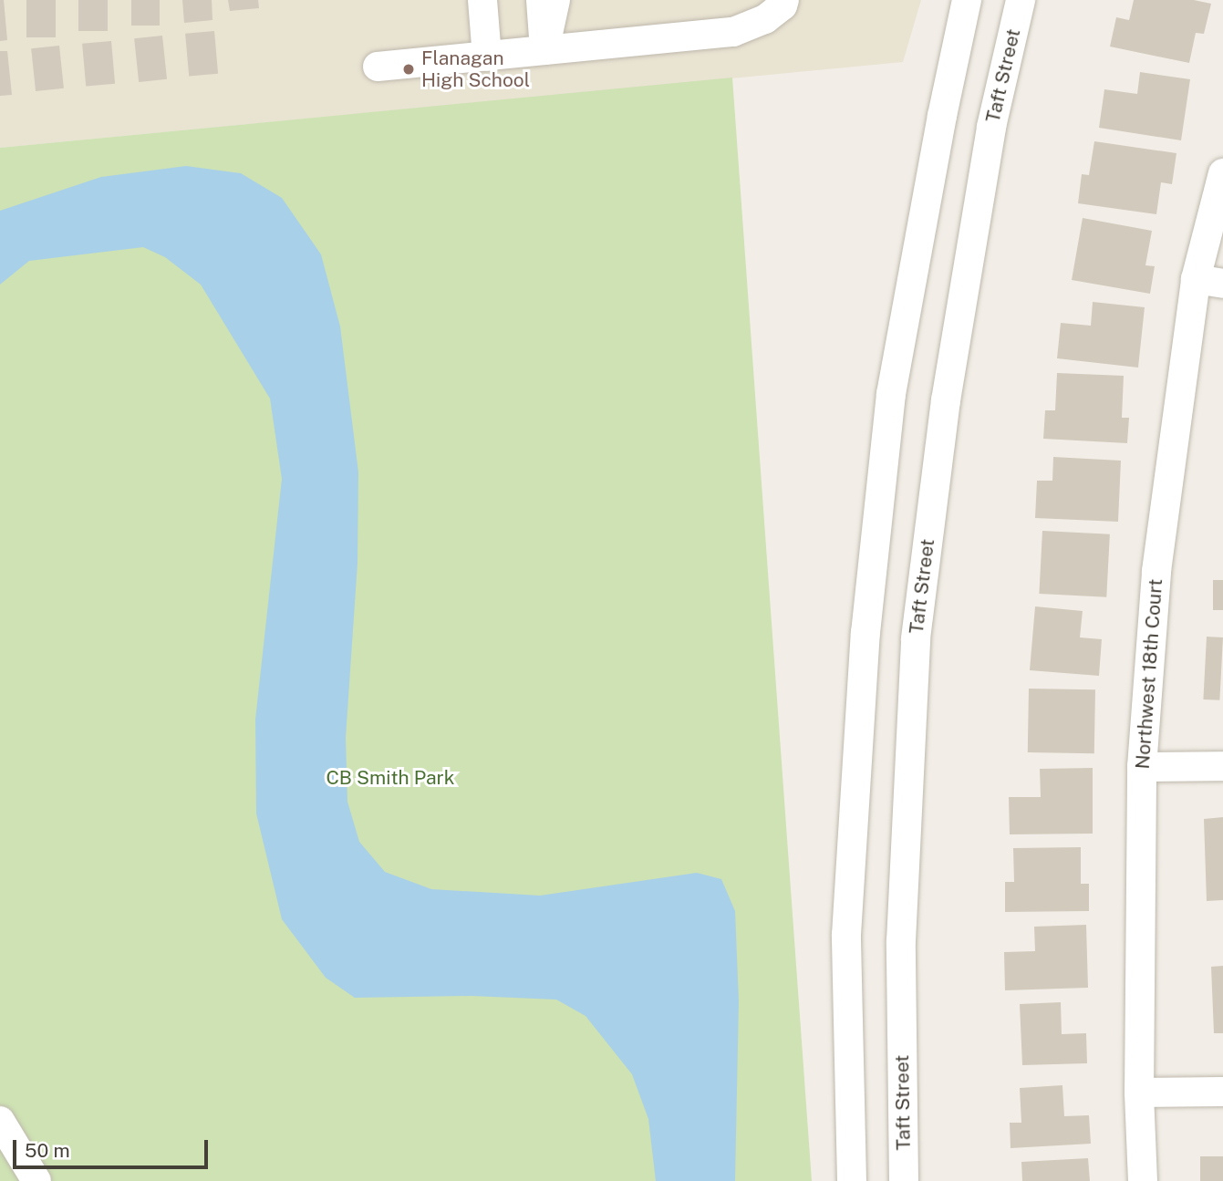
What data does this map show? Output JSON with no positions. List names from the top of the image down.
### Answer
{
  "streets": {
    "street": ["Taft Street", "Northwest 18th Court"]
  },
  "parks": ["CB Smith Park"],
  "places": ["Flanagan High School"],
  "scale_bar": "50 m"
}
